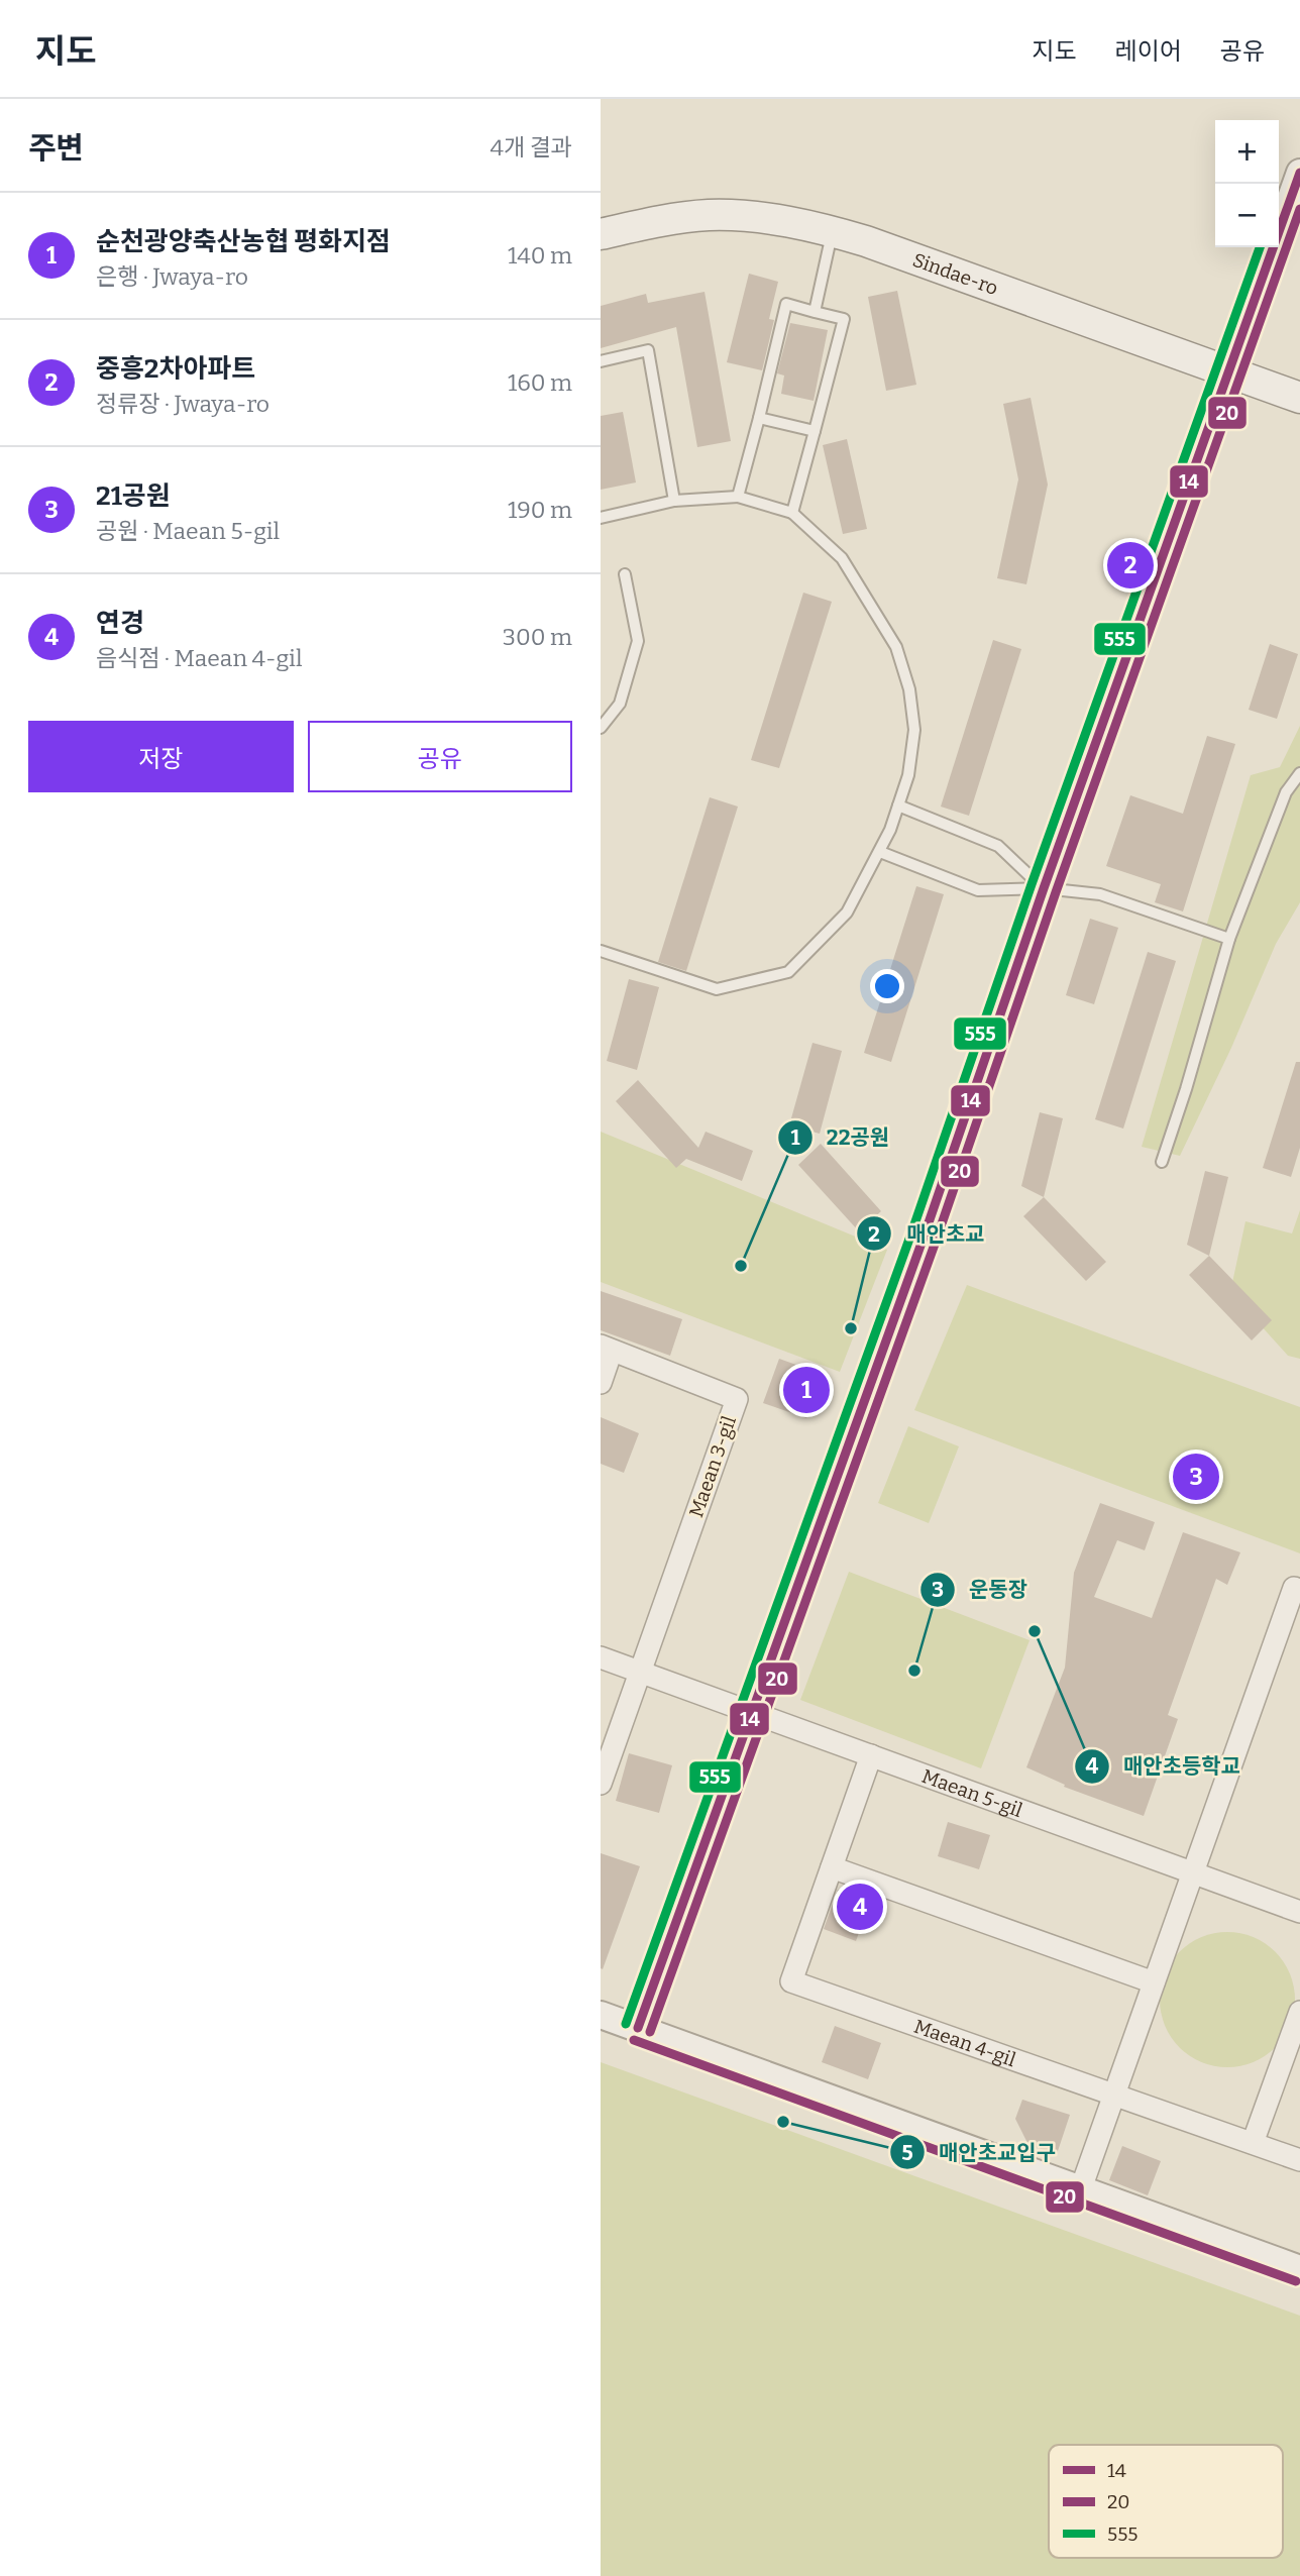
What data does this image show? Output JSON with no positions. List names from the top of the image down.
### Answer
{
  "streets": {
    "main road": ["Sindae-ro"],
    "street": ["Maean 3-gil", "Maean 5-gil", "Maean 4-gil"]
  },
  "crossings": [
    ["Maean 3-gil", "Maean 5-gil"],
    ["Maean 5-gil", "Maean 4-gil"]
  ],
  "places": [
    "22공원",
    "매안초교",
    "매안초등학교",
    "운동장",
    "매안초교입구"
  ],
  "lines": ["transit line 14", "transit line 20", "transit line 555"],
  "legend": ["14", "20", "555"],
  "page": {
    "header": "지도",
    "nav": ["지도", "레이어", "공유"],
    "heading": ["주변", "4개 결과"],
    "map_buttons": ["+", "−"],
    "list": [
      {
        "mark": "1",
        "name": "순천광양축산농협 평화지점",
        "note": "은행 · Jwaya-ro",
        "value": "140 m"
      },
      {
        "mark": "2",
        "name": "중흥2차아파트",
        "note": "정류장 · Jwaya-ro",
        "value": "160 m"
      },
      {
        "mark": "3",
        "name": "21공원",
        "note": "공원 · Maean 5-gil",
        "value": "190 m"
      },
      {
        "mark": "4",
        "name": "연경",
        "note": "음식점 · Maean 4-gil",
        "value": "300 m"
      }
    ],
    "pins": [
      "2",
      "1",
      "3",
      "4"
    ],
    "buttons": ["저장", "공유"]
  }
}
